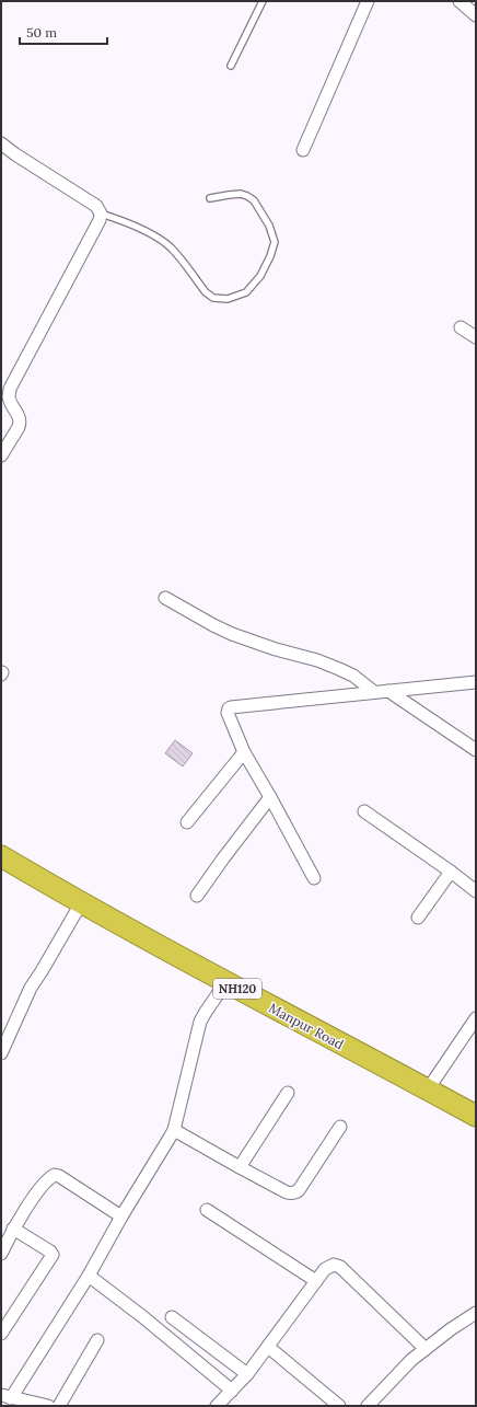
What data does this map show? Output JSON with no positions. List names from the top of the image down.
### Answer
{
  "streets": {
    "highway": ["NH120", "Manpur Road"]
  },
  "scale_bar": "50 m"
}
